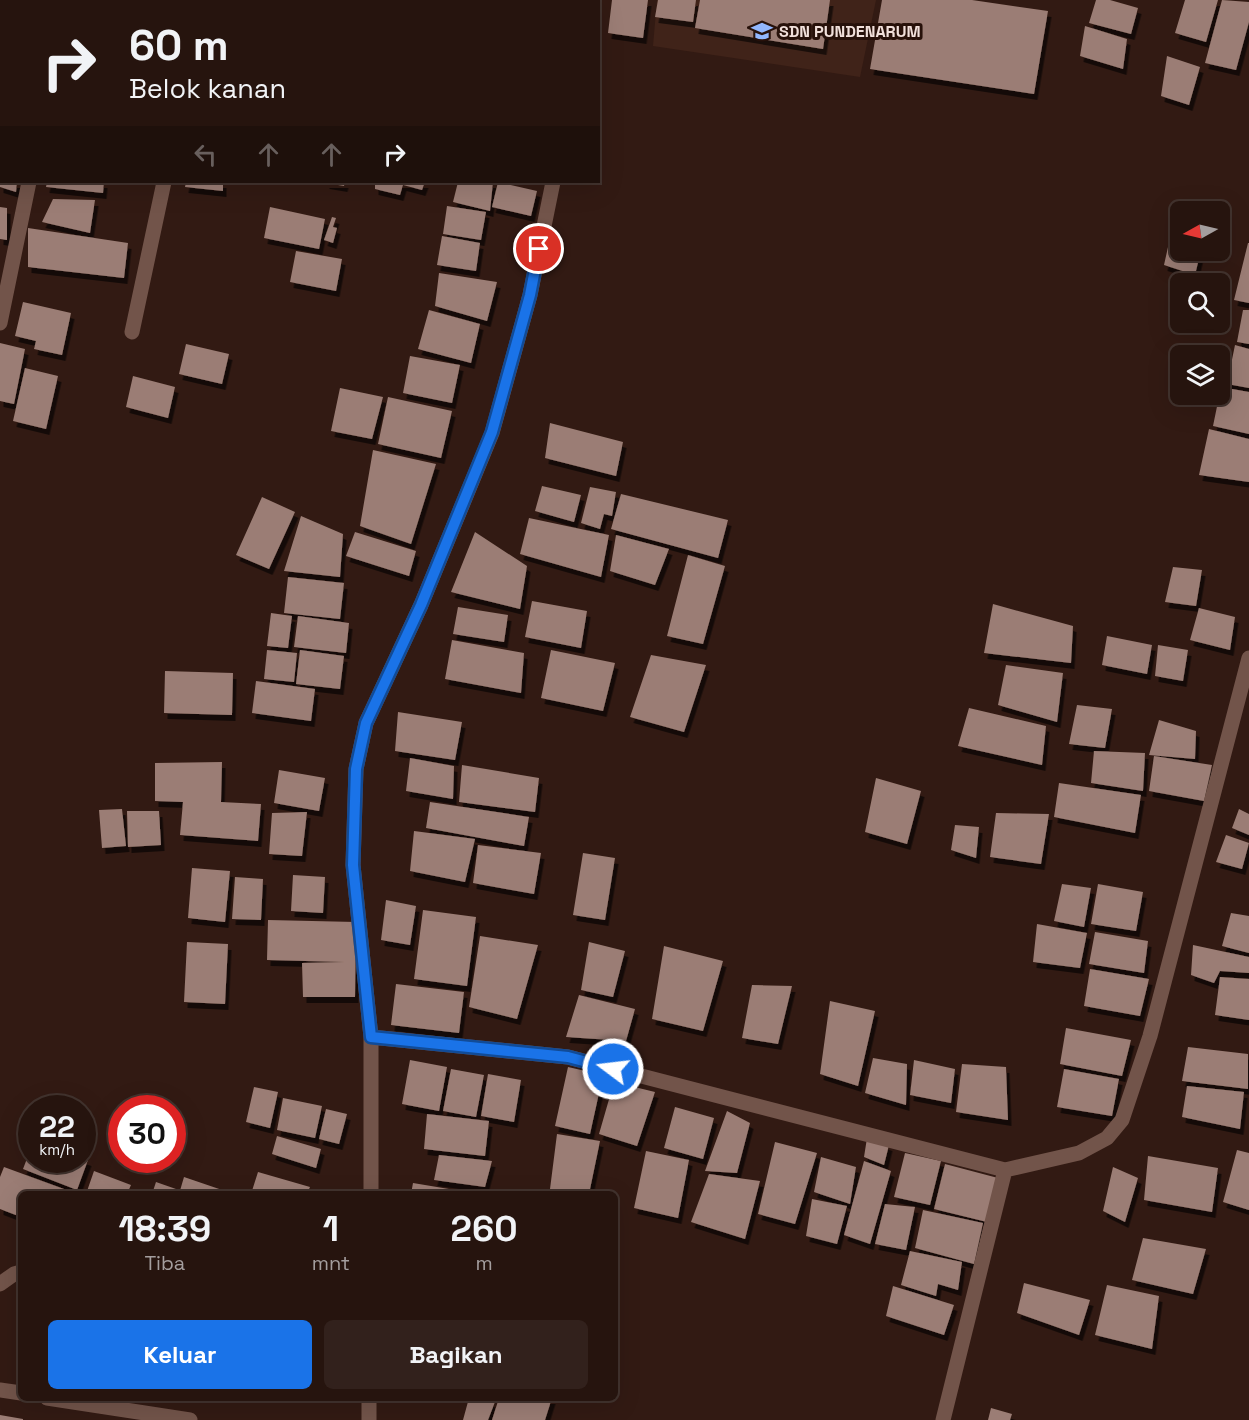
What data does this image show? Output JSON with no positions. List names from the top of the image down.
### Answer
{
  "places": {
    "school or university": ["SDN PUNDENARUM"]
  },
  "north": "left",
  "page": {
    "turn": ["60 m", "Belok kanan"],
    "speed": "22 km/h",
    "limit": "30",
    "eta": [
      "18:39",
      "Tiba",
      "1",
      "mnt",
      "260",
      "m"
    ],
    "buttons": ["Keluar", "Bagikan"]
  }
}
